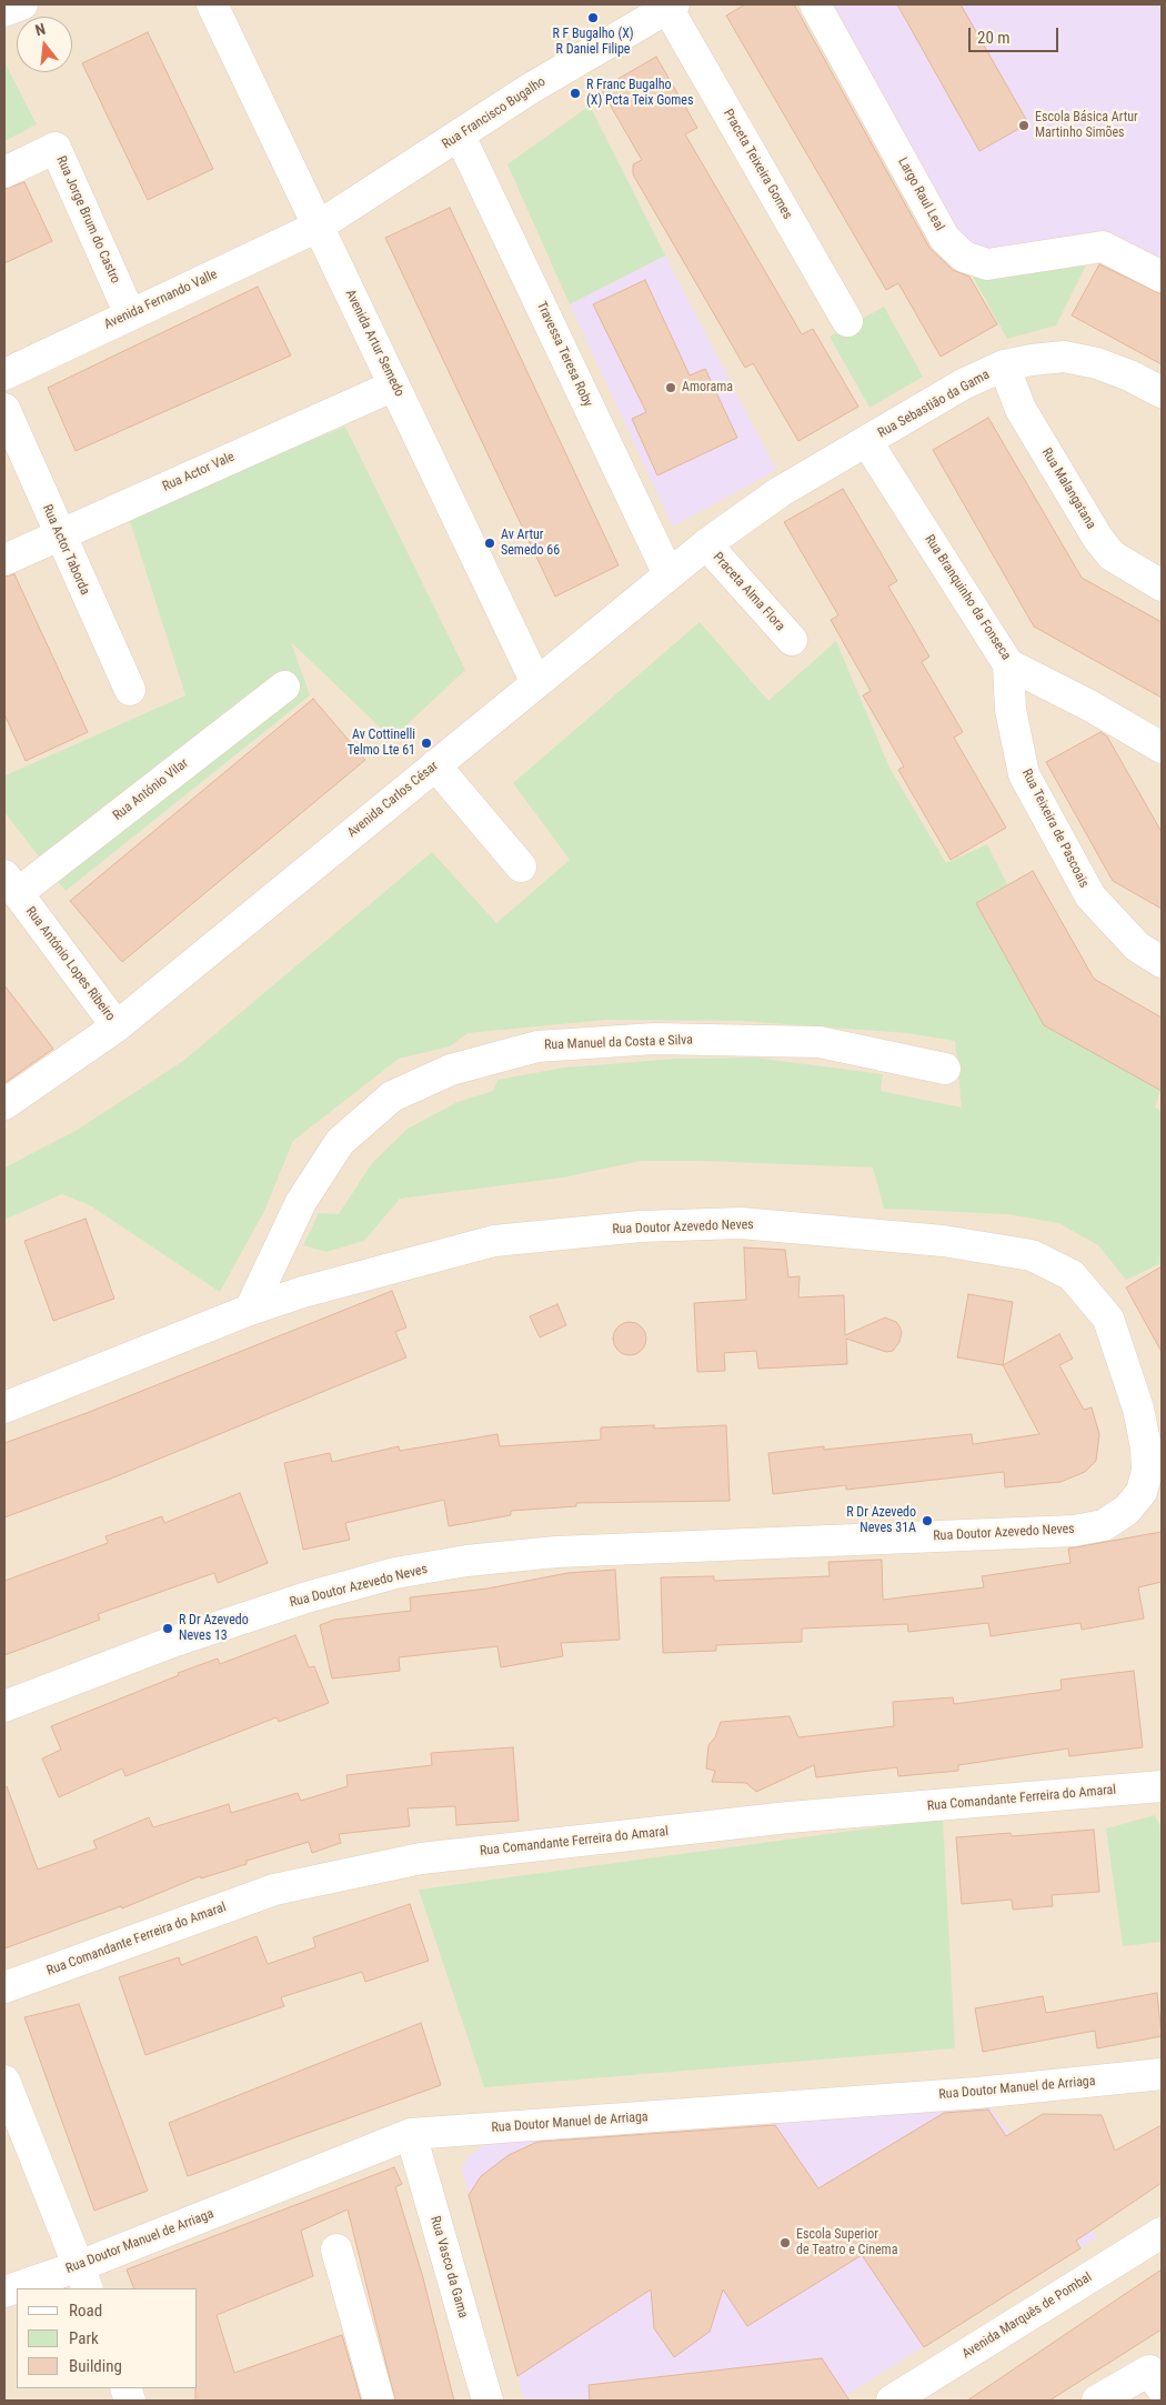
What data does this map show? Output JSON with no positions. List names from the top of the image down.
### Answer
{
  "streets": {
    "street": [
      "Rua Francisco Bugalho",
      "Praceta Teixeira Gomes",
      "Largo Raul Leal",
      "Rua Jorge Brum do Castro",
      "Avenida Fernando Valle",
      "Avenida Artur Semedo",
      "Travessa Teresa Roby",
      "Rua Sebastião da Gama",
      "Rua Actor Vale",
      "Rua Malangatana",
      "Rua Actor Taborda",
      "Praceta Alma Flora",
      "Rua Branquinho da Fonseca",
      "Rua António Vilar",
      "Avenida Carlos César",
      "Rua Teixeira de Pascoais",
      "Rua António Lopes Ribeiro",
      "Rua Manuel da Costa e Silva",
      "Rua Doutor Azevedo Neves",
      "Rua Comandante Ferreira do Amaral",
      "Rua Doutor Manuel de Arriaga",
      "Rua Vasco da Gama",
      "Avenida Marquês de Pombal"
    ]
  },
  "crossings": [
    ["Rua Francisco Bugalho", "Praceta Teixeira Gomes"],
    ["Rua Francisco Bugalho", "Avenida Fernando Valle"],
    ["Rua Francisco Bugalho", "Avenida Artur Semedo"],
    ["Rua Francisco Bugalho", "Travessa Teresa Roby"],
    ["Rua Jorge Brum do Castro", "Avenida Fernando Valle"],
    ["Avenida Fernando Valle", "Avenida Artur Semedo"],
    ["Avenida Artur Semedo", "Rua Actor Vale"],
    ["Avenida Artur Semedo", "Avenida Carlos César"],
    ["Travessa Teresa Roby", "Avenida Carlos César"],
    ["Rua Sebastião da Gama", "Rua Malangatana"],
    ["Rua Sebastião da Gama", "Rua Branquinho da Fonseca"],
    ["Rua Sebastião da Gama", "Avenida Carlos César"],
    ["Rua Actor Vale", "Rua Actor Taborda"],
    ["Praceta Alma Flora", "Avenida Carlos César"],
    ["Rua Branquinho da Fonseca", "Rua Teixeira de Pascoais"],
    ["Rua António Vilar", "Rua António Lopes Ribeiro"],
    ["Avenida Carlos César", "Rua António Lopes Ribeiro"],
    ["Rua Manuel da Costa e Silva", "Rua Doutor Azevedo Neves"],
    ["Rua Doutor Manuel de Arriaga", "Rua Vasco da Gama"]
  ],
  "places": [
    "R F Bugalho (X) R Daniel Filipe",
    "R Franc Bugalho (X) Pcta Teix Gomes",
    "Escola Básica Artur Martinho Simões",
    "Amorama",
    "Av Artur Semedo 66",
    "Av Cottinelli Telmo Lte 61",
    "R Dr Azevedo Neves 31A",
    "R Dr Azevedo Neves 13",
    "Escola Superior de Teatro e Cinema"
  ],
  "legend": ["Road", "Park", "Building"],
  "scale_bar": "20 m",
  "north": "top"
}
